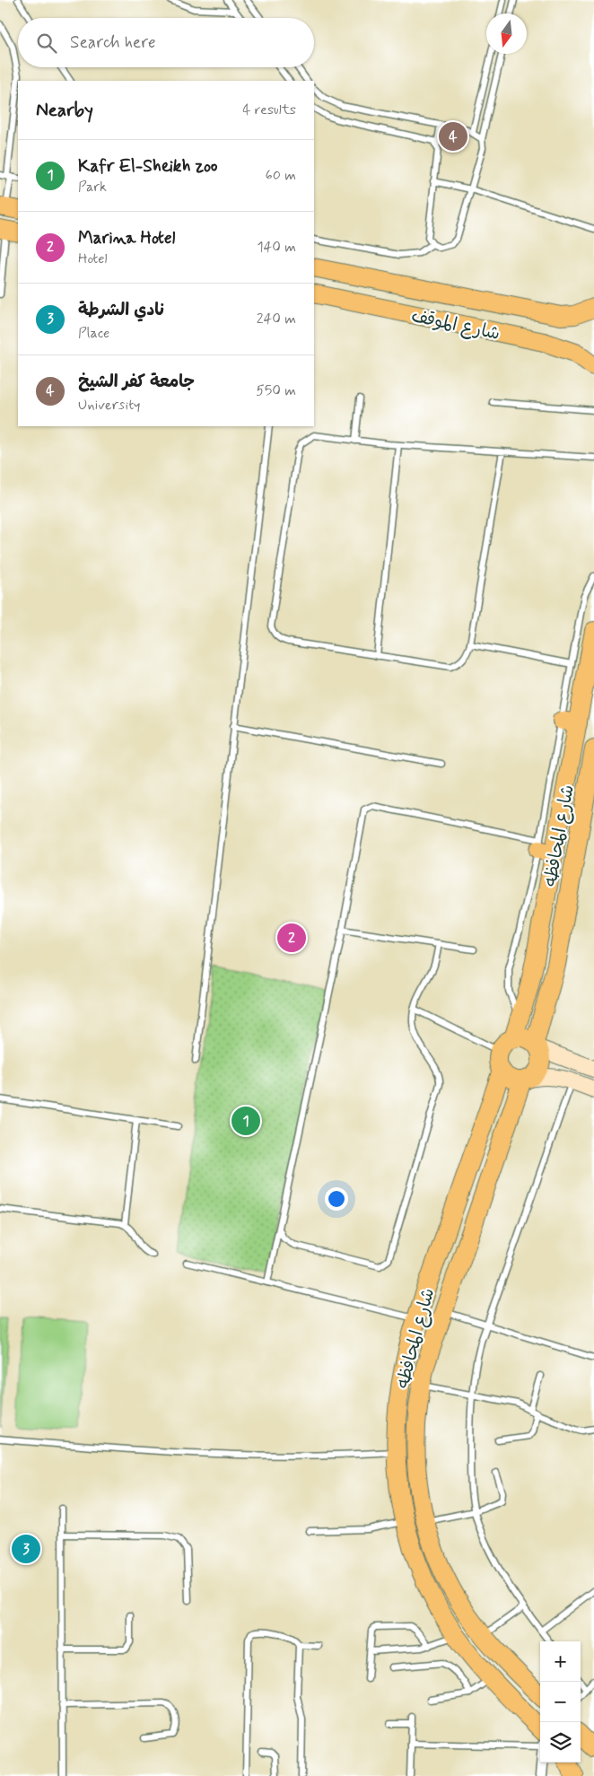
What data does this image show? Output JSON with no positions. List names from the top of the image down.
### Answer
{
  "streets": {
    "main road": ["شارع الموقف", "شارع المحافظه"]
  },
  "north": "bottom",
  "page": {
    "search": "Search here",
    "heading": ["Nearby", "4 results"],
    "pins": [
      "4",
      "2",
      "1",
      "3"
    ],
    "list": [
      {
        "mark": "1",
        "name": "Kafr El-Sheikh zoo",
        "note": "Park",
        "value": "60 m"
      },
      {
        "mark": "2",
        "name": "Marina Hotel",
        "note": "Hotel",
        "value": "140 m"
      },
      {
        "mark": "3",
        "name": "نادي الشرطة",
        "note": "Place",
        "value": "240 m"
      },
      {
        "mark": "4",
        "name": "جامعة كفر الشيخ",
        "note": "University",
        "value": "550 m"
      }
    ],
    "map_buttons": ["+", "−"]
  }
}
